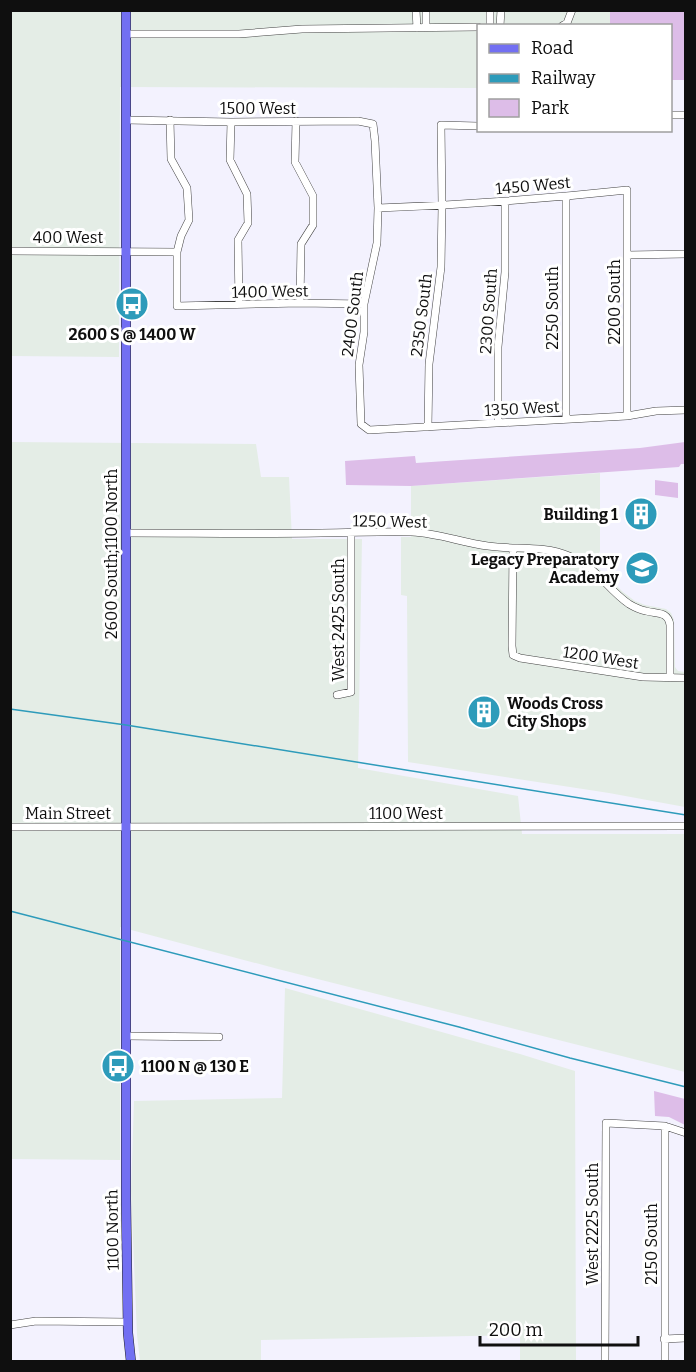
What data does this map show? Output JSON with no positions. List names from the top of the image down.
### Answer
{
  "streets": {
    "main road": ["2600 South;1100 North", "1100 North"],
    "street": [
      "1500 West",
      "1450 West",
      "400 West",
      "1400 West",
      "2200 South",
      "2250 South",
      "2300 South",
      "2400 South",
      "2350 South",
      "1350 West",
      "1250 West",
      "West 2425 South",
      "1200 West",
      "Main Street",
      "1100 West",
      "West 2225 South",
      "2150 South"
    ]
  },
  "crossings": [
    ["1500 West", "2400 South"],
    ["1500 West", "2600 South;1100 North"],
    ["1450 West", "2200 South"],
    ["1450 West", "2250 South"],
    ["1450 West", "2300 South"],
    ["1450 West", "2350 South"],
    ["400 West", "1400 West"],
    ["400 West", "2600 South;1100 North"],
    ["1400 West", "2400 South"],
    ["2200 South", "1350 West"],
    ["2250 South", "1350 West"],
    ["2300 South", "1350 West"],
    ["2400 South", "1350 West"],
    ["2350 South", "1350 West"],
    ["1250 West", "2600 South;1100 North"],
    ["1250 West", "West 2425 South"],
    ["1250 West", "1200 West"],
    ["2600 South;1100 North", "Main Street"],
    ["2600 South;1100 North", "1100 West"],
    ["2600 South;1100 North", "1100 North"],
    ["Main Street", "1100 West"],
    ["West 2225 South", "2150 South"]
  ],
  "places": {
    "bus stop": ["2600 S @ 1400 W", "1100 N @ 130 E"],
    "building": ["Building 1", "Woods Cross City Shops"],
    "school or university": ["Legacy Preparatory Academy"]
  },
  "legend": ["Road", "Railway", "Park"],
  "scale_bar": "200 m"
}
